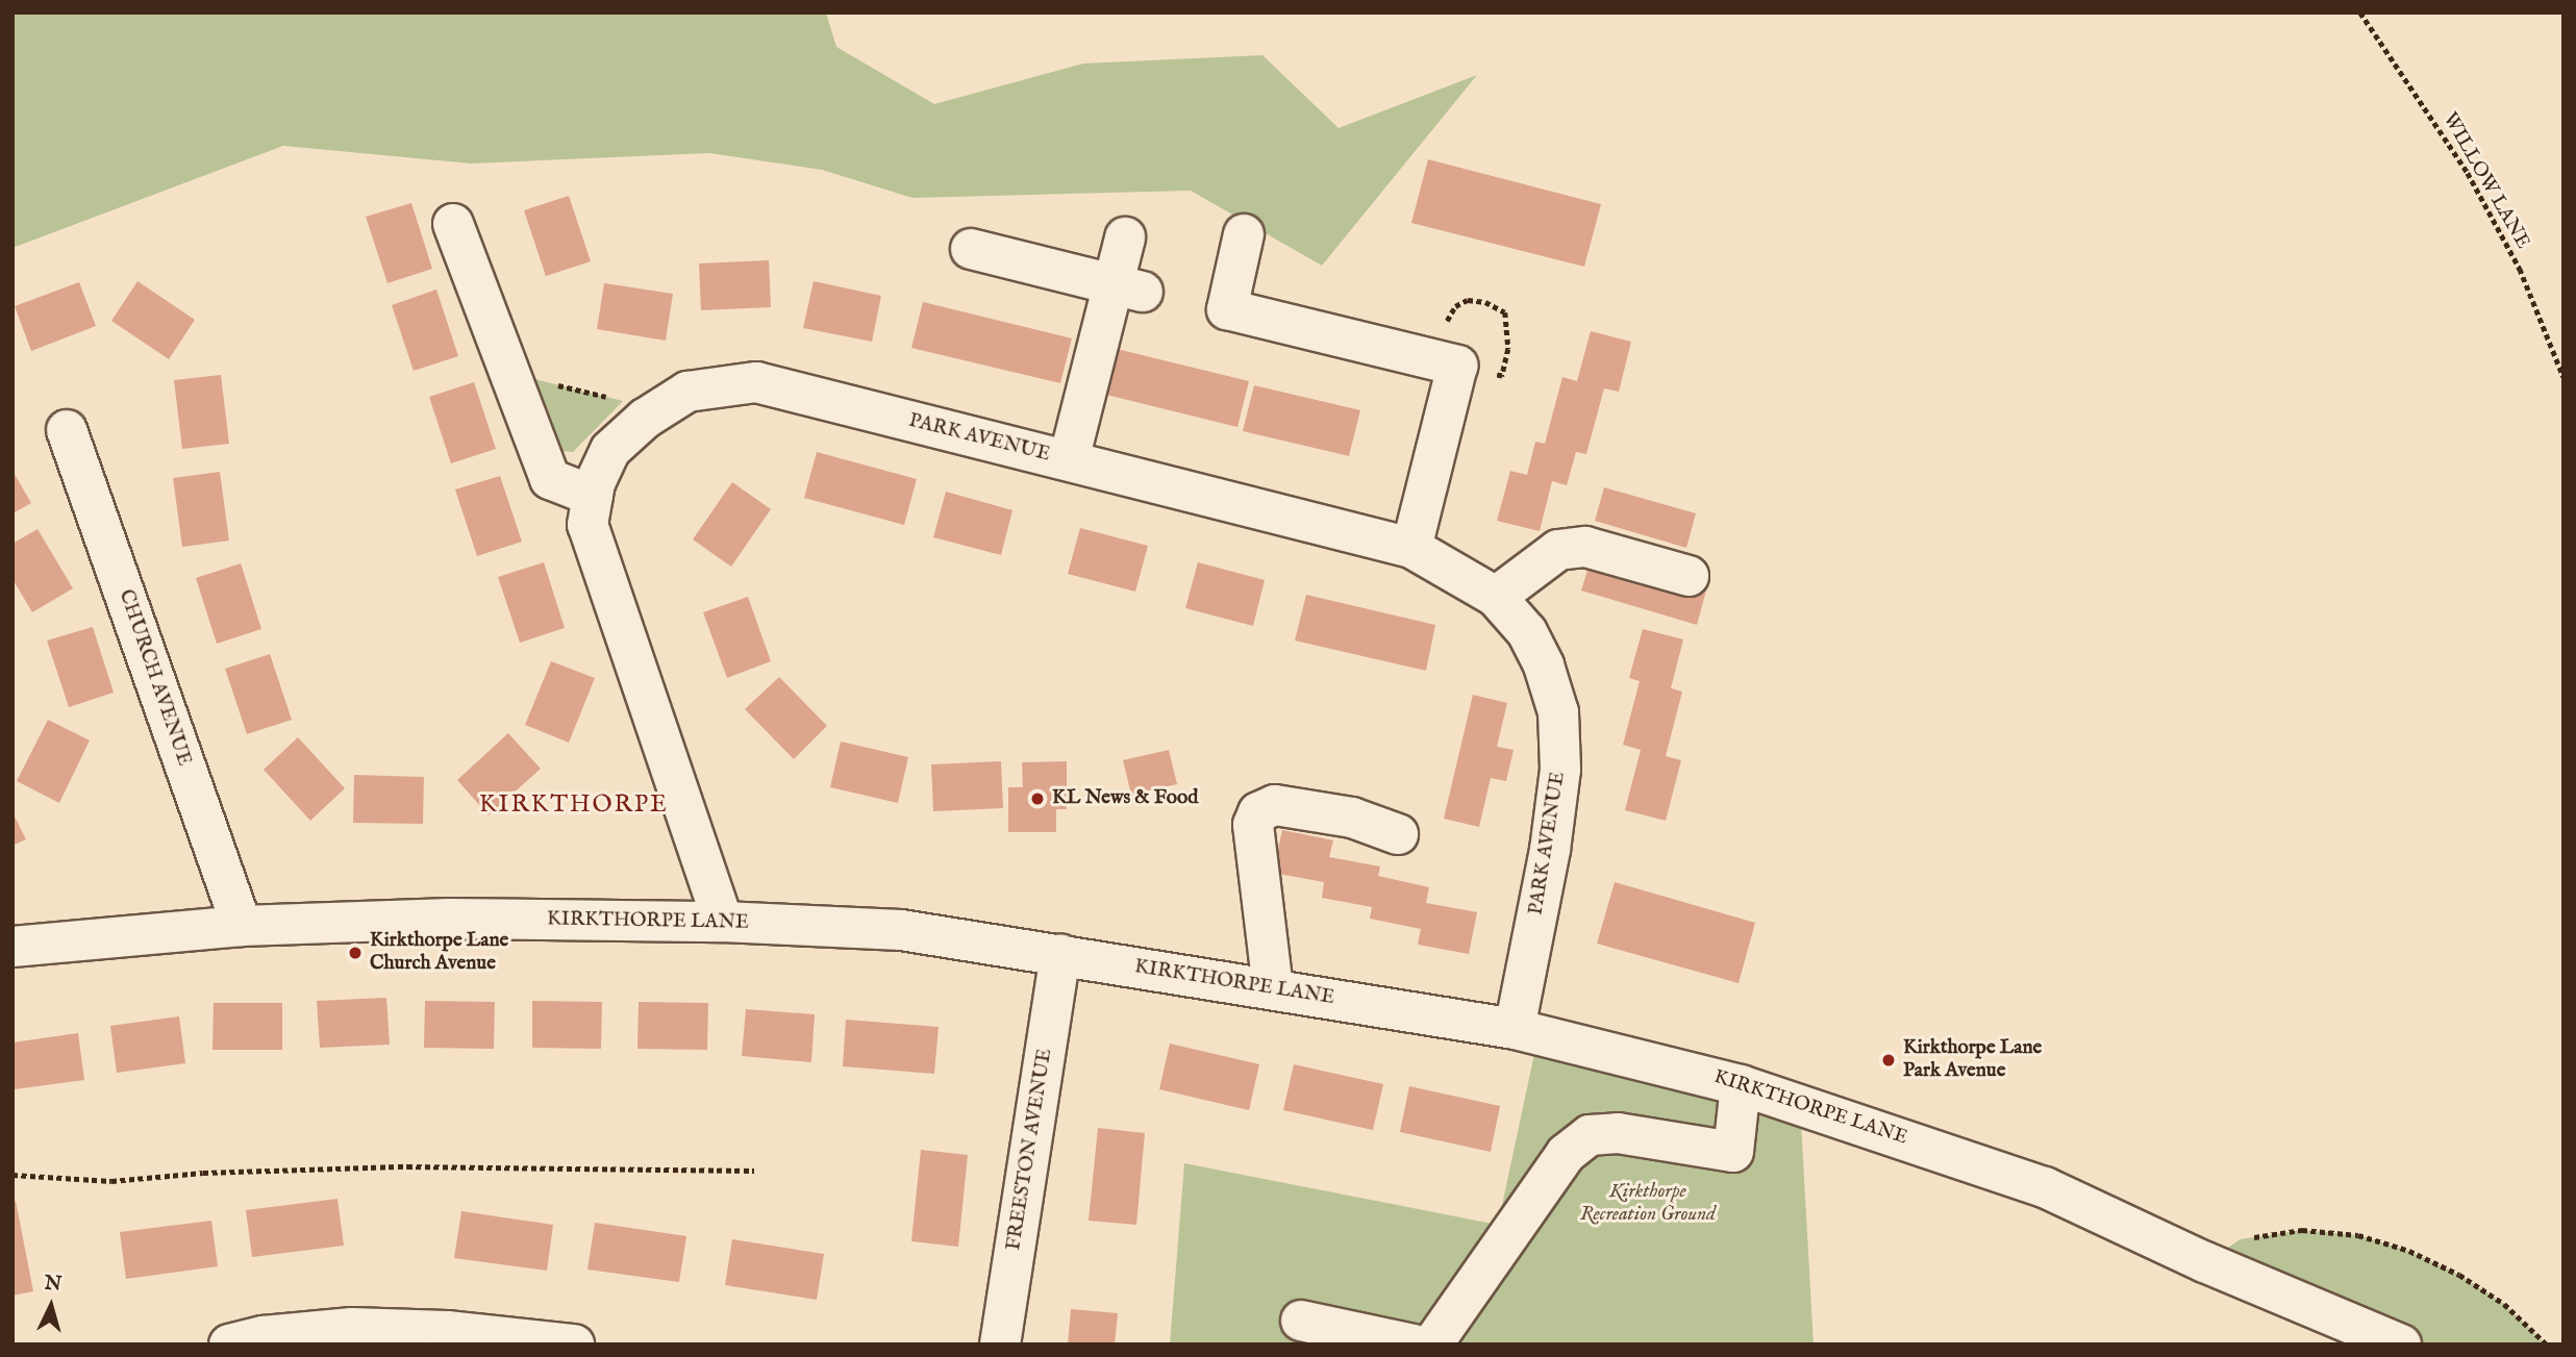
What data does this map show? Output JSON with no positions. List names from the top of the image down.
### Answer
{
  "streets": {
    "street": [
      "PARK AVENUE",
      "CHURCH AVENUE",
      "KIRKTHORPE LANE",
      "FREESTON AVENUE"
    ],
    "path": ["WILLOW LANE"]
  },
  "crossings": [
    ["PARK AVENUE", "KIRKTHORPE LANE"],
    ["CHURCH AVENUE", "KIRKTHORPE LANE"],
    ["KIRKTHORPE LANE", "FREESTON AVENUE"]
  ],
  "districts": ["KIRKTHORPE"],
  "parks": ["Kirkthorpe Recreation Ground"],
  "places": ["KL News & Food", "Kirkthorpe Lane Church Avenue", "Kirkthorpe Lane Park Avenue"],
  "north": "top"
}
